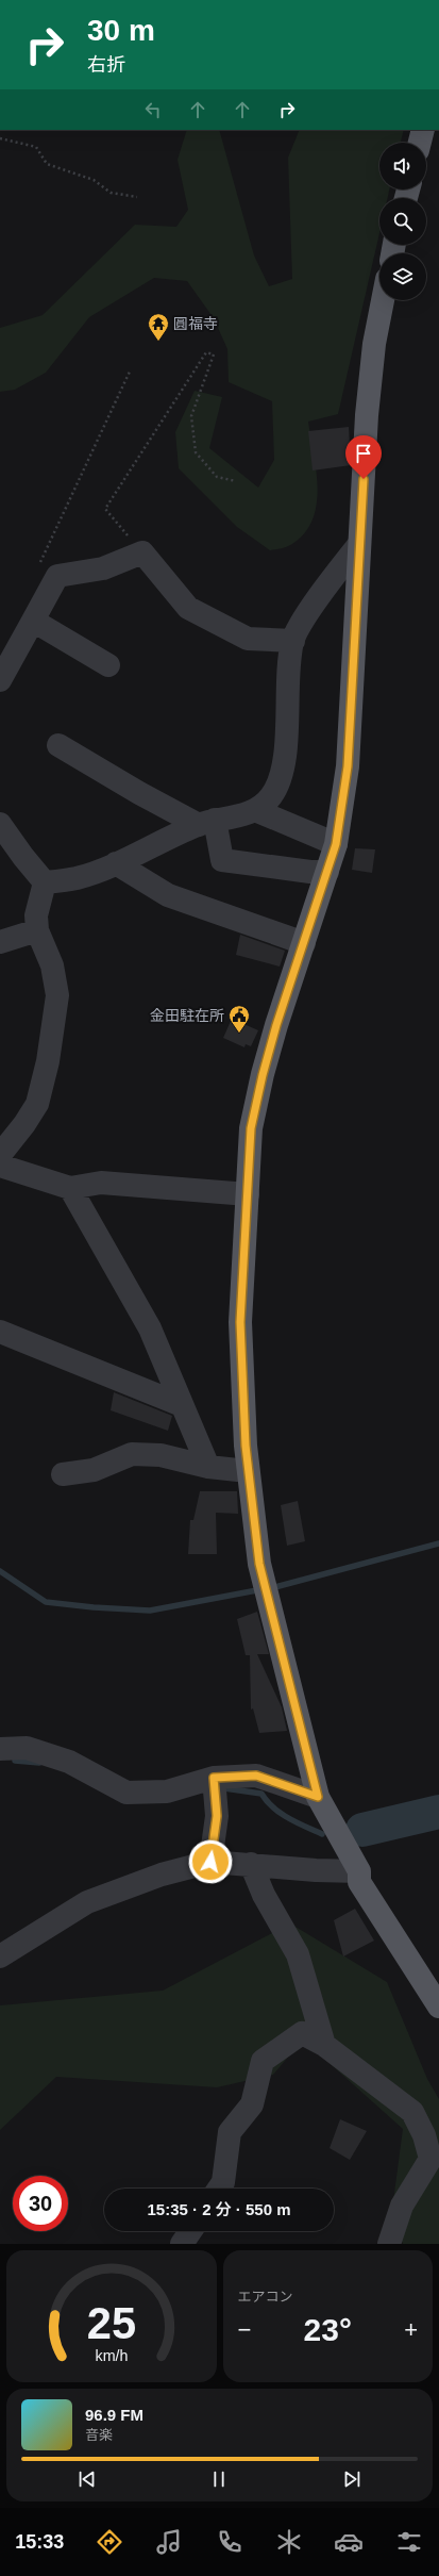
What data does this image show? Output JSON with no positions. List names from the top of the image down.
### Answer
{
  "places": {
    "temple": ["圓福寺"],
    "public building": ["金田駐在所"]
  },
  "page": {
    "turn": ["30 m", "右折"],
    "limit": "30",
    "trip": "15:35 · 2 分 · 550 m",
    "tile": "エアコン",
    "heat": ["−", "23°", "+"],
    "song": ["96.9 FM", "音楽"],
    "tabs": "15:33",
    "gauge": ["25", "km/h"]
  }
}
